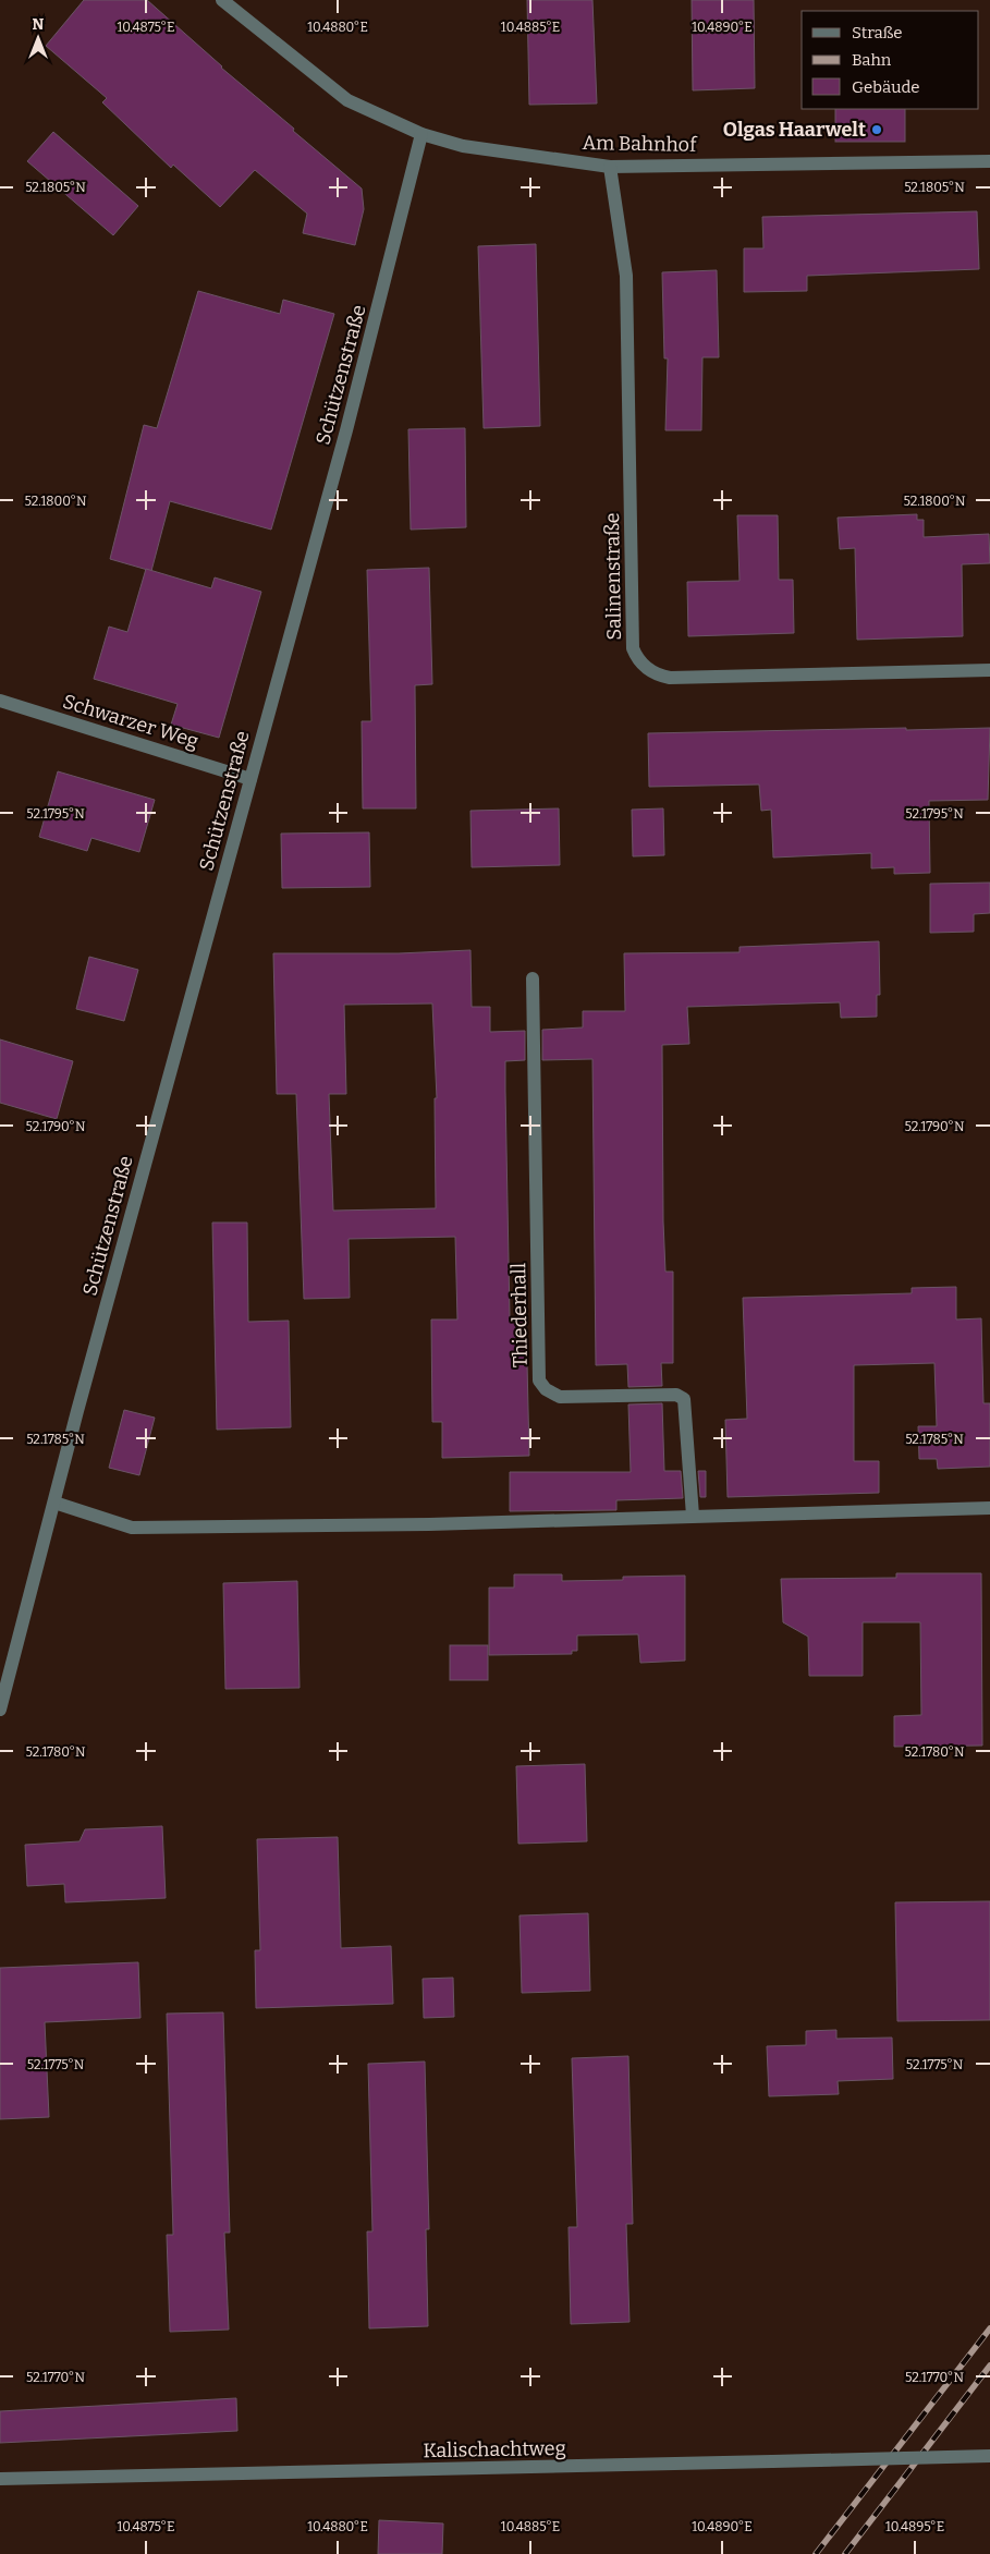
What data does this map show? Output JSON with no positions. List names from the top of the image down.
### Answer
{
  "streets": {
    "street": [
      "Am Bahnhof",
      "Schützenstraße",
      "Salinenstraße",
      "Schwarzer Weg",
      "Thiederhall",
      "Kalischachtweg"
    ]
  },
  "crossings": [
    ["Am Bahnhof", "Schützenstraße"],
    ["Am Bahnhof", "Salinenstraße"],
    ["Schützenstraße", "Schwarzer Weg"]
  ],
  "places": ["Olgas Haarwelt"],
  "legend": ["Straße", "Bahn", "Gebäude"],
  "north": "top",
  "coordinates": [
    "10.4875°E",
    "10.4880°E",
    "10.4885°E",
    "10.4890°E",
    "52.1805°N",
    "52.1800°N",
    "52.1795°N",
    "52.1790°N",
    "52.1785°N",
    "52.1780°N",
    "52.1775°N",
    "52.1770°N",
    "10.4895°E"
  ]
}
